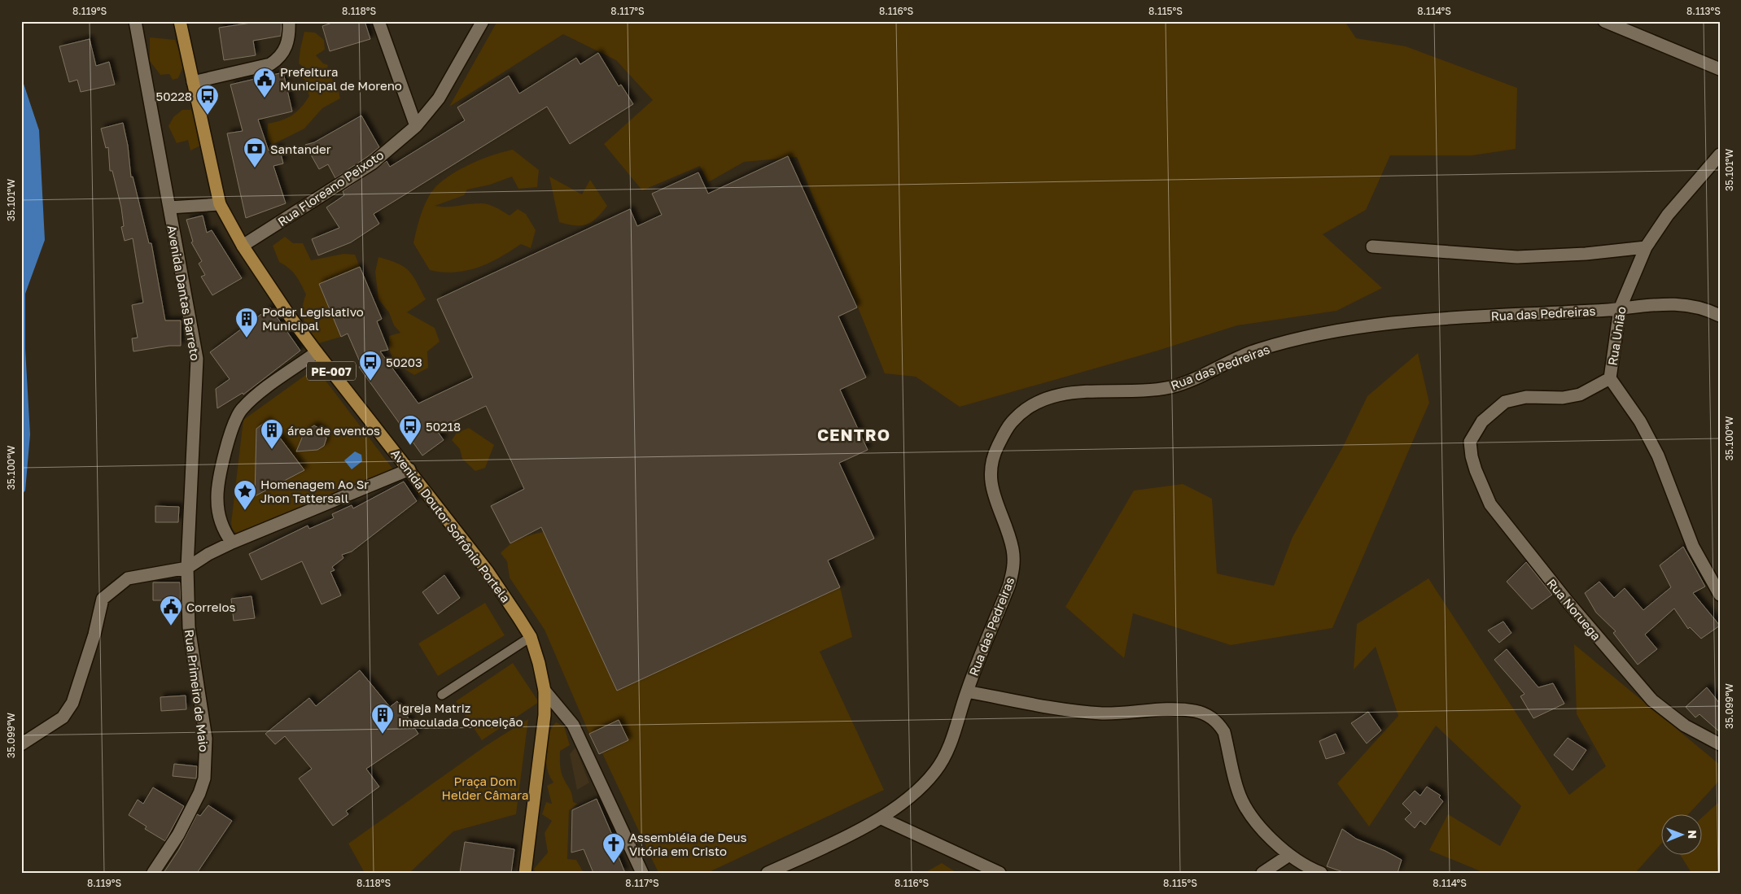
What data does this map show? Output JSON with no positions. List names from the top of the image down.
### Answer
{
  "streets": {
    "main road": ["PE-007", "Avenida Doutor Sofrônio Portela"],
    "street": [
      "Rua Floreano Peixoto",
      "Avenida Dantas Barreto",
      "Rua das Pedreiras",
      "Rua União",
      "Rua Noruega",
      "Rua Primeiro de Maio"
    ]
  },
  "crossings": [
    ["Rua Floreano Peixoto", "Avenida Doutor Sofrônio Portela"],
    ["Avenida Dantas Barreto", "Rua Primeiro de Maio"],
    ["Rua das Pedreiras", "Rua União"],
    ["Rua União", "Rua Noruega"],
    ["PE-007", "Avenida Doutor Sofrônio Portela"]
  ],
  "districts": ["CENTRO"],
  "parks": ["Praça Dom Helder Câmara"],
  "places": {
    "public building": ["Prefeitura Municipal de Moreno", "Correios"],
    "bus stop": ["50228", "50203", "50218"],
    "bank": ["Santander"],
    "building": ["Poder Legislativo Municipal", "área de eventos", "Igreja Matriz Imaculada Conceição"],
    "place": ["Homenagem Ao Sr Jhon Tattersall"],
    "church": ["Assembléia de Deus Vitória em Cristo"]
  },
  "north": "right",
  "coordinates": [
    "8.119°S",
    "8.118°S",
    "8.117°S",
    "8.116°S",
    "8.115°S",
    "8.114°S",
    "8.113°S",
    "35.101°W",
    "35.100°W",
    "35.099°W"
  ]
}
